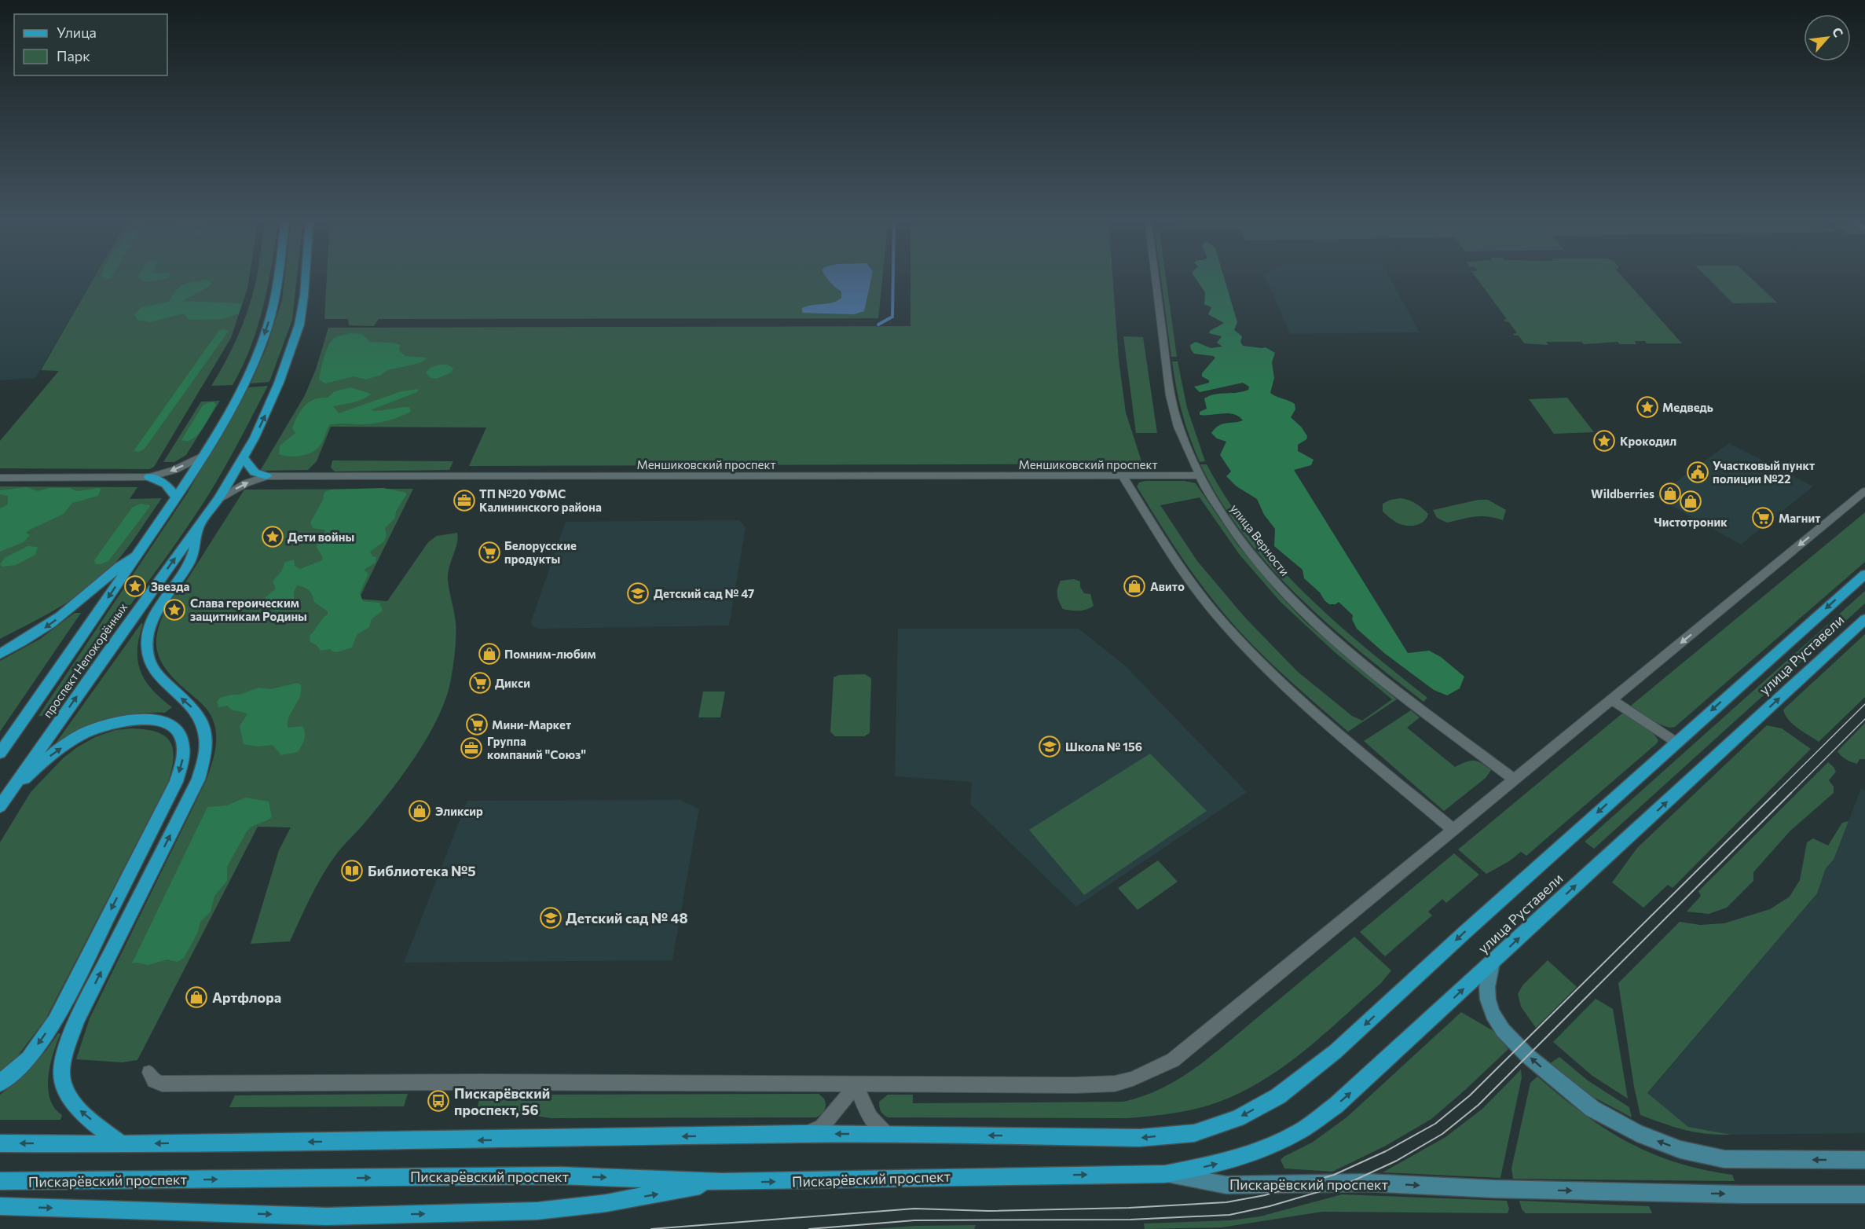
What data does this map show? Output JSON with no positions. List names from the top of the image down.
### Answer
{
  "streets": {
    "main road": ["улица Руставели", "проспект Непокорённых", "Пискарёвский проспект"],
    "street": ["Меншиковский проспект", "улица Верности"]
  },
  "crossings": [
    ["Меншиковский проспект", "улица Верности"],
    ["Меншиковский проспект", "проспект Непокорённых"],
    ["улица Руставели", "Пискарёвский проспект"]
  ],
  "places": {
    "place": [
      "Медведь",
      "Крокодил",
      "Дети войны",
      "Звезда",
      "Слава героическим защитникам Родины"
    ],
    "public building": ["Участковый пункт полиции №22"],
    "shop": [
      "Wildberries",
      "Чистотроник",
      "Авито",
      "Помним-любим",
      "Эликсир",
      "Артфлора"
    ],
    "office": ["ТП №20 УФМС Калининского района", "Группа компаний \"Союз\""],
    "supermarket": [
      "Магнит",
      "Белорусские продукты",
      "Дикси",
      "Мини-Маркет"
    ],
    "school or university": ["Детский сад № 47", "Школа № 156", "Детский сад № 48"],
    "library": ["Библиотека №5"],
    "bus stop": ["Пискарёвский проспект, 56"]
  },
  "legend": ["Улица", "Парк"],
  "north": "top right"
}
